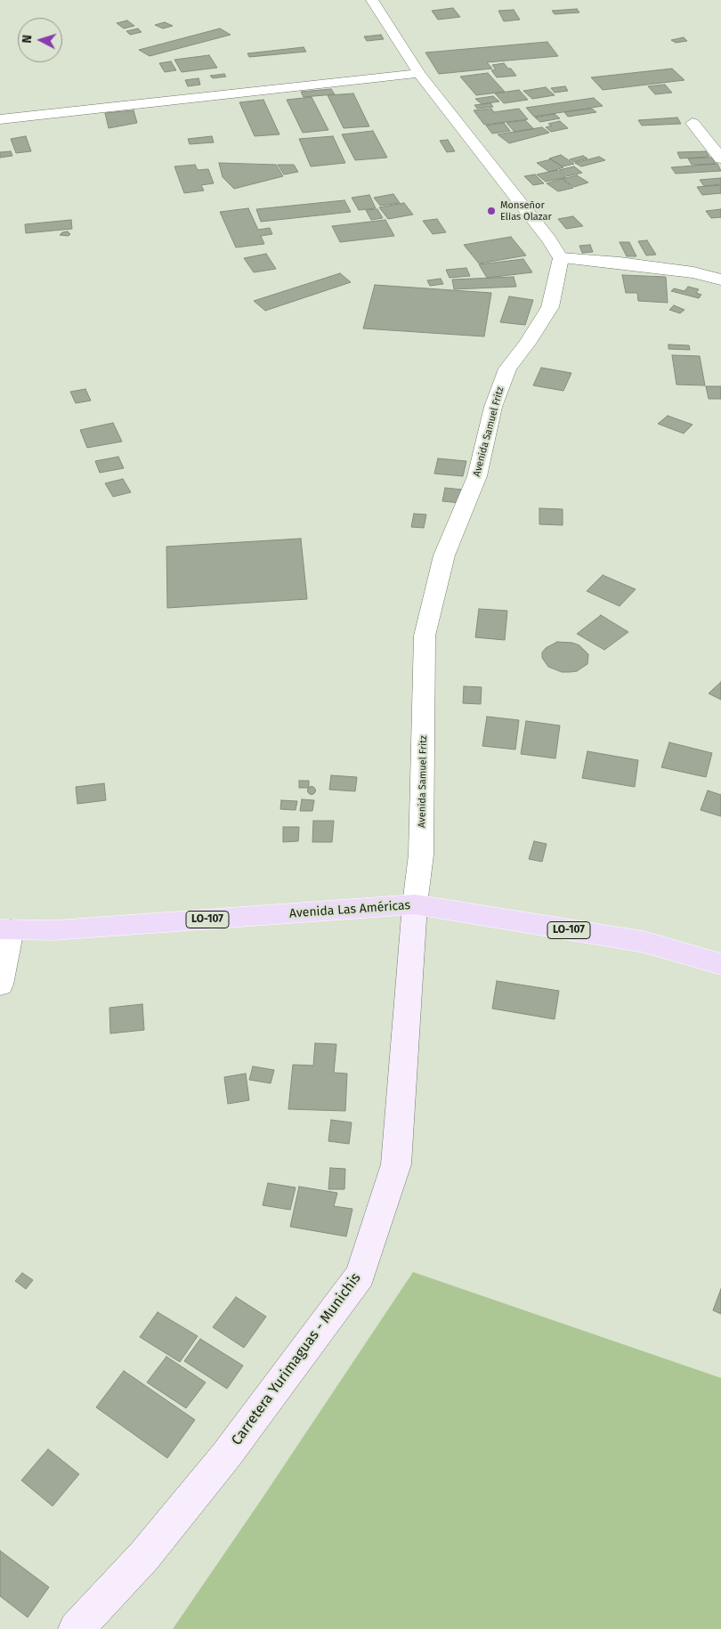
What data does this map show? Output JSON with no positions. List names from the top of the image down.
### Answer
{
  "streets": {
    "main road": ["Avenida Las Américas", "LO-107", "Carretera Yurimaguas - Munichis"],
    "street": ["Avenida Samuel Fritz"]
  },
  "crossings": [
    ["Avenida Samuel Fritz", "Avenida Las Américas"],
    ["Avenida Samuel Fritz", "Carretera Yurimaguas - Munichis"],
    ["Avenida Las Américas", "Carretera Yurimaguas - Munichis"]
  ],
  "places": ["Monseñor Elias Olazar"],
  "north": "left"
}
